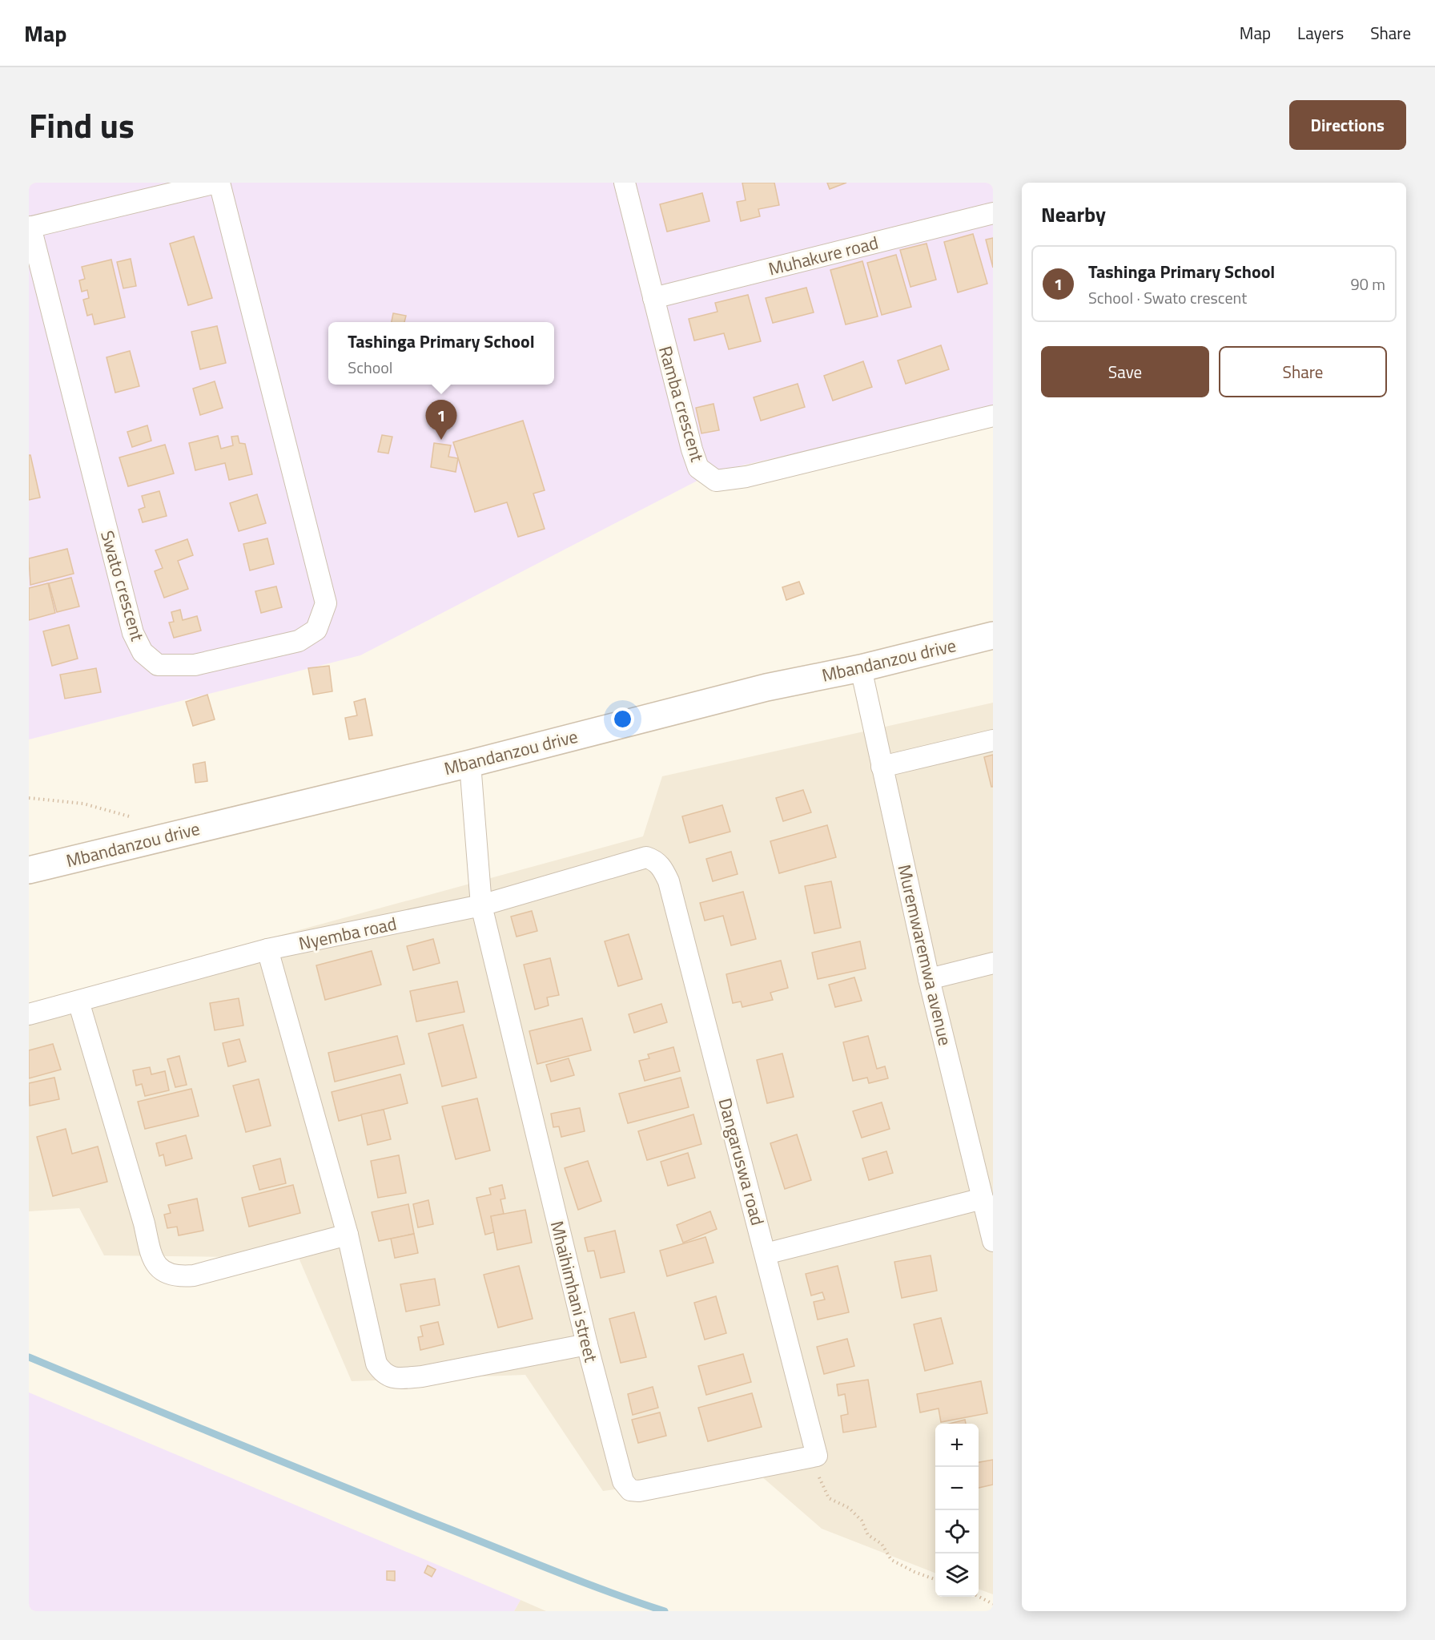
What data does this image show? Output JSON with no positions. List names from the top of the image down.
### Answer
{
  "streets": {
    "street": [
      "Muhakure road",
      "Ramba crescent",
      "Swato crescent",
      "Mbandanzou drive",
      "Nyemba road",
      "Muremwaremwa avenue",
      "Dangaruswa road",
      "Mhaihimhani street"
    ]
  },
  "crossings": [
    ["Muhakure road", "Ramba crescent"],
    ["Mbandanzou drive", "Muremwaremwa avenue"],
    ["Mbandanzou drive", "Mhaihimhani street"],
    ["Nyemba road", "Dangaruswa road"],
    ["Nyemba road", "Mhaihimhani street"],
    ["Dangaruswa road", "Mhaihimhani street"]
  ],
  "page": {
    "header": "Map",
    "nav": ["Map", "Layers", "Share"],
    "title": "Find us",
    "buttons": [
      "Directions",
      ["Save", "Share"]
    ],
    "heading": "Nearby",
    "list": [
      {
        "mark": "1",
        "name": "Tashinga Primary School",
        "note": "School · Swato crescent",
        "value": "90 m"
      }
    ],
    "popup": ["Tashinga Primary School", "School"],
    "pins": "1",
    "map_buttons": ["+", "−"]
  }
}
